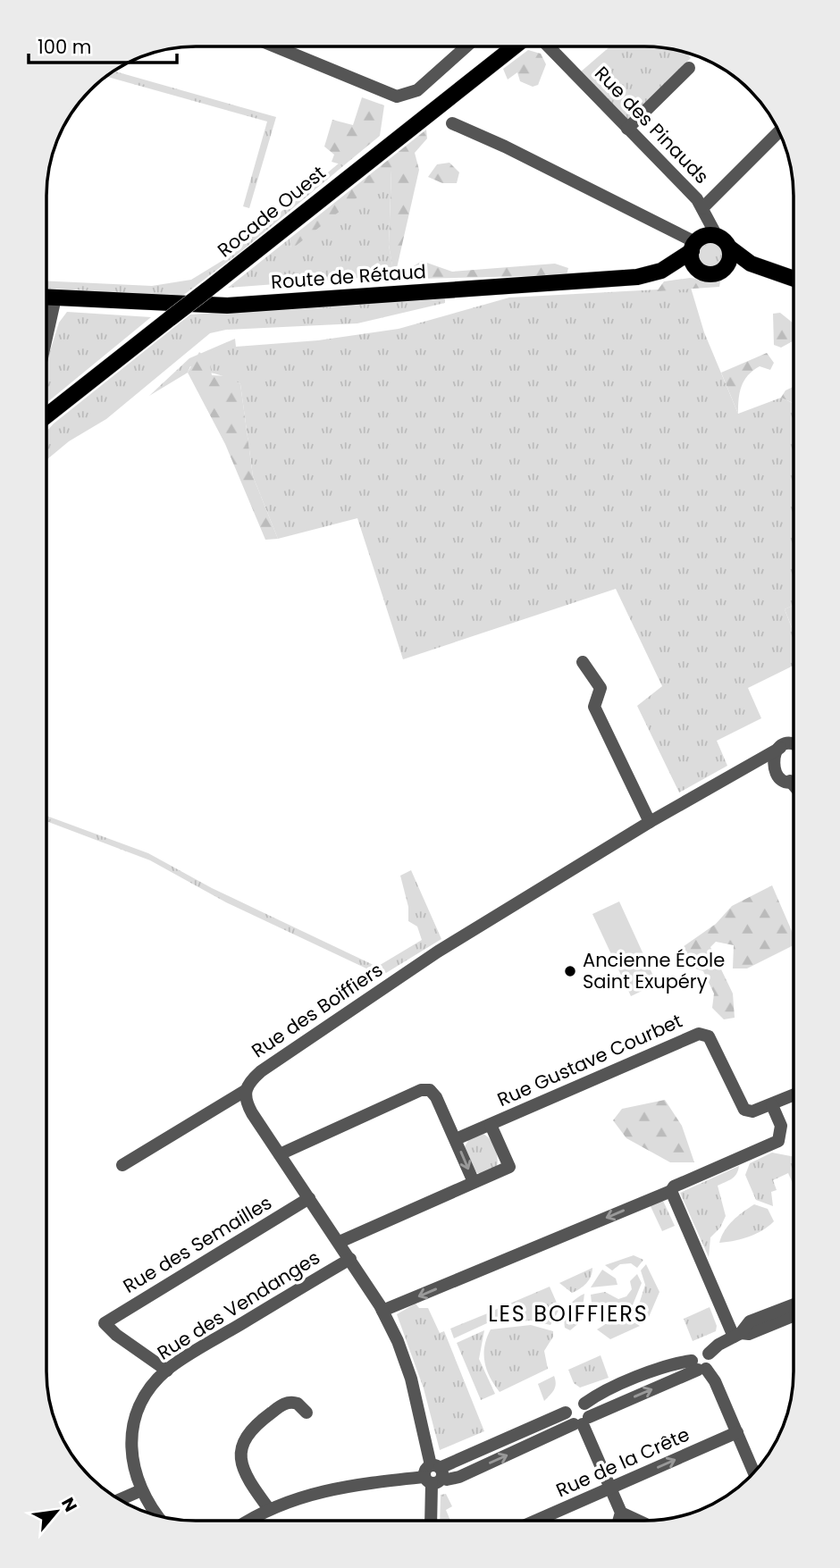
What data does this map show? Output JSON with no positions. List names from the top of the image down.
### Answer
{
  "streets": {
    "main road": ["Rocade Ouest", "Route de Rétaud"],
    "street": [
      "Rue des Pinauds",
      "Rue des Boiffiers",
      "Rue Gustave Courbet",
      "Rue des Semailles",
      "Rue des Vendanges",
      "Rue de la Crête"
    ]
  },
  "crossings": [
    ["Rue des Semailles", "Rue des Vendanges"]
  ],
  "districts": ["LES BOIFFIERS"],
  "places": ["Ancienne École Saint Exupéry"],
  "scale_bar": "100 m",
  "north": "top right"
}
